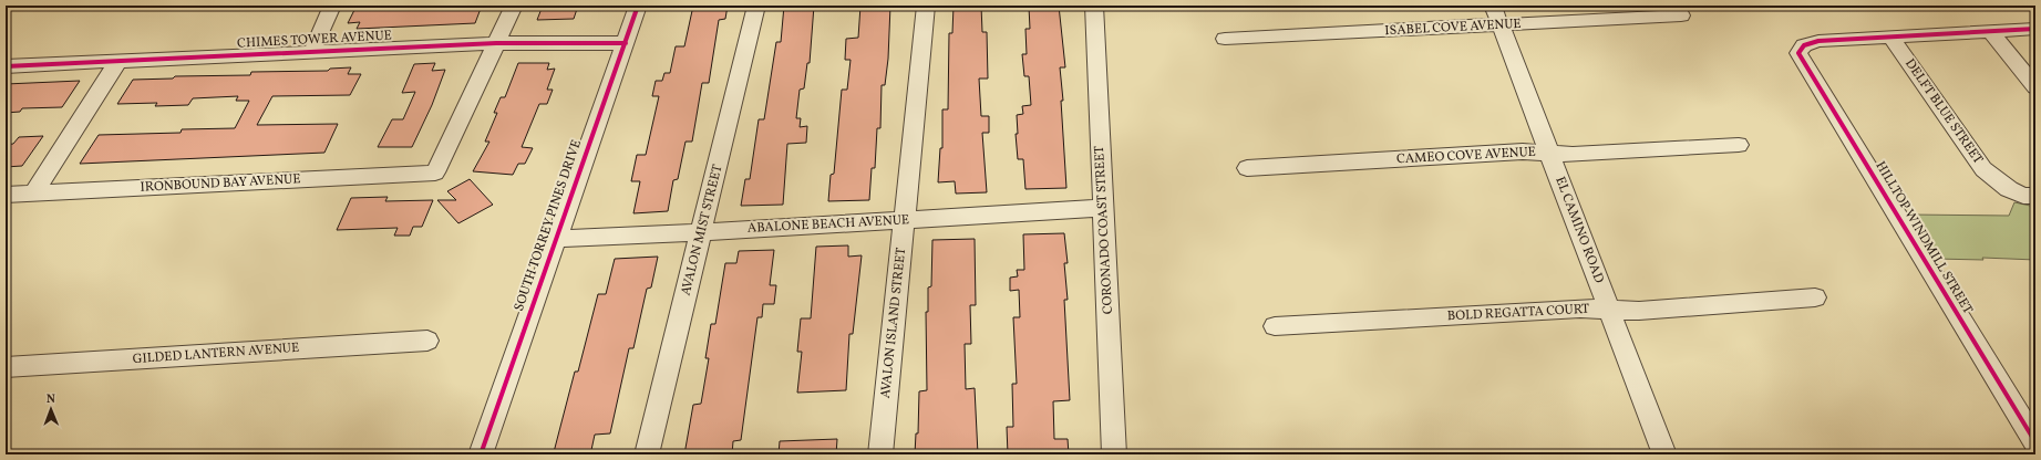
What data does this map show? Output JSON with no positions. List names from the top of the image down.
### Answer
{
  "streets": {
    "street": [
      "ISABEL COVE AVENUE",
      "CHIMES TOWER AVENUE",
      "DELFT BLUE STREET",
      "CAMEO COVE AVENUE",
      "IRONBOUND BAY AVENUE",
      "ABALONE BEACH AVENUE",
      "SOUTH TORREY PINES DRIVE",
      "AVALON MIST STREET",
      "CORONADO COAST STREET",
      "EL CAMINO ROAD",
      "HILLTOP WINDMILL STREET",
      "BOLD REGATTA COURT",
      "AVALON ISLAND STREET",
      "GILDED LANTERN AVENUE"
    ]
  },
  "crossings": [
    ["ISABEL COVE AVENUE", "EL CAMINO ROAD"],
    ["CHIMES TOWER AVENUE", "IRONBOUND BAY AVENUE"],
    ["CHIMES TOWER AVENUE", "SOUTH TORREY PINES DRIVE"],
    ["DELFT BLUE STREET", "HILLTOP WINDMILL STREET"],
    ["CAMEO COVE AVENUE", "EL CAMINO ROAD"],
    ["ABALONE BEACH AVENUE", "SOUTH TORREY PINES DRIVE"],
    ["ABALONE BEACH AVENUE", "AVALON MIST STREET"],
    ["ABALONE BEACH AVENUE", "CORONADO COAST STREET"],
    ["ABALONE BEACH AVENUE", "AVALON ISLAND STREET"],
    ["EL CAMINO ROAD", "BOLD REGATTA COURT"]
  ],
  "north": "top"
}
